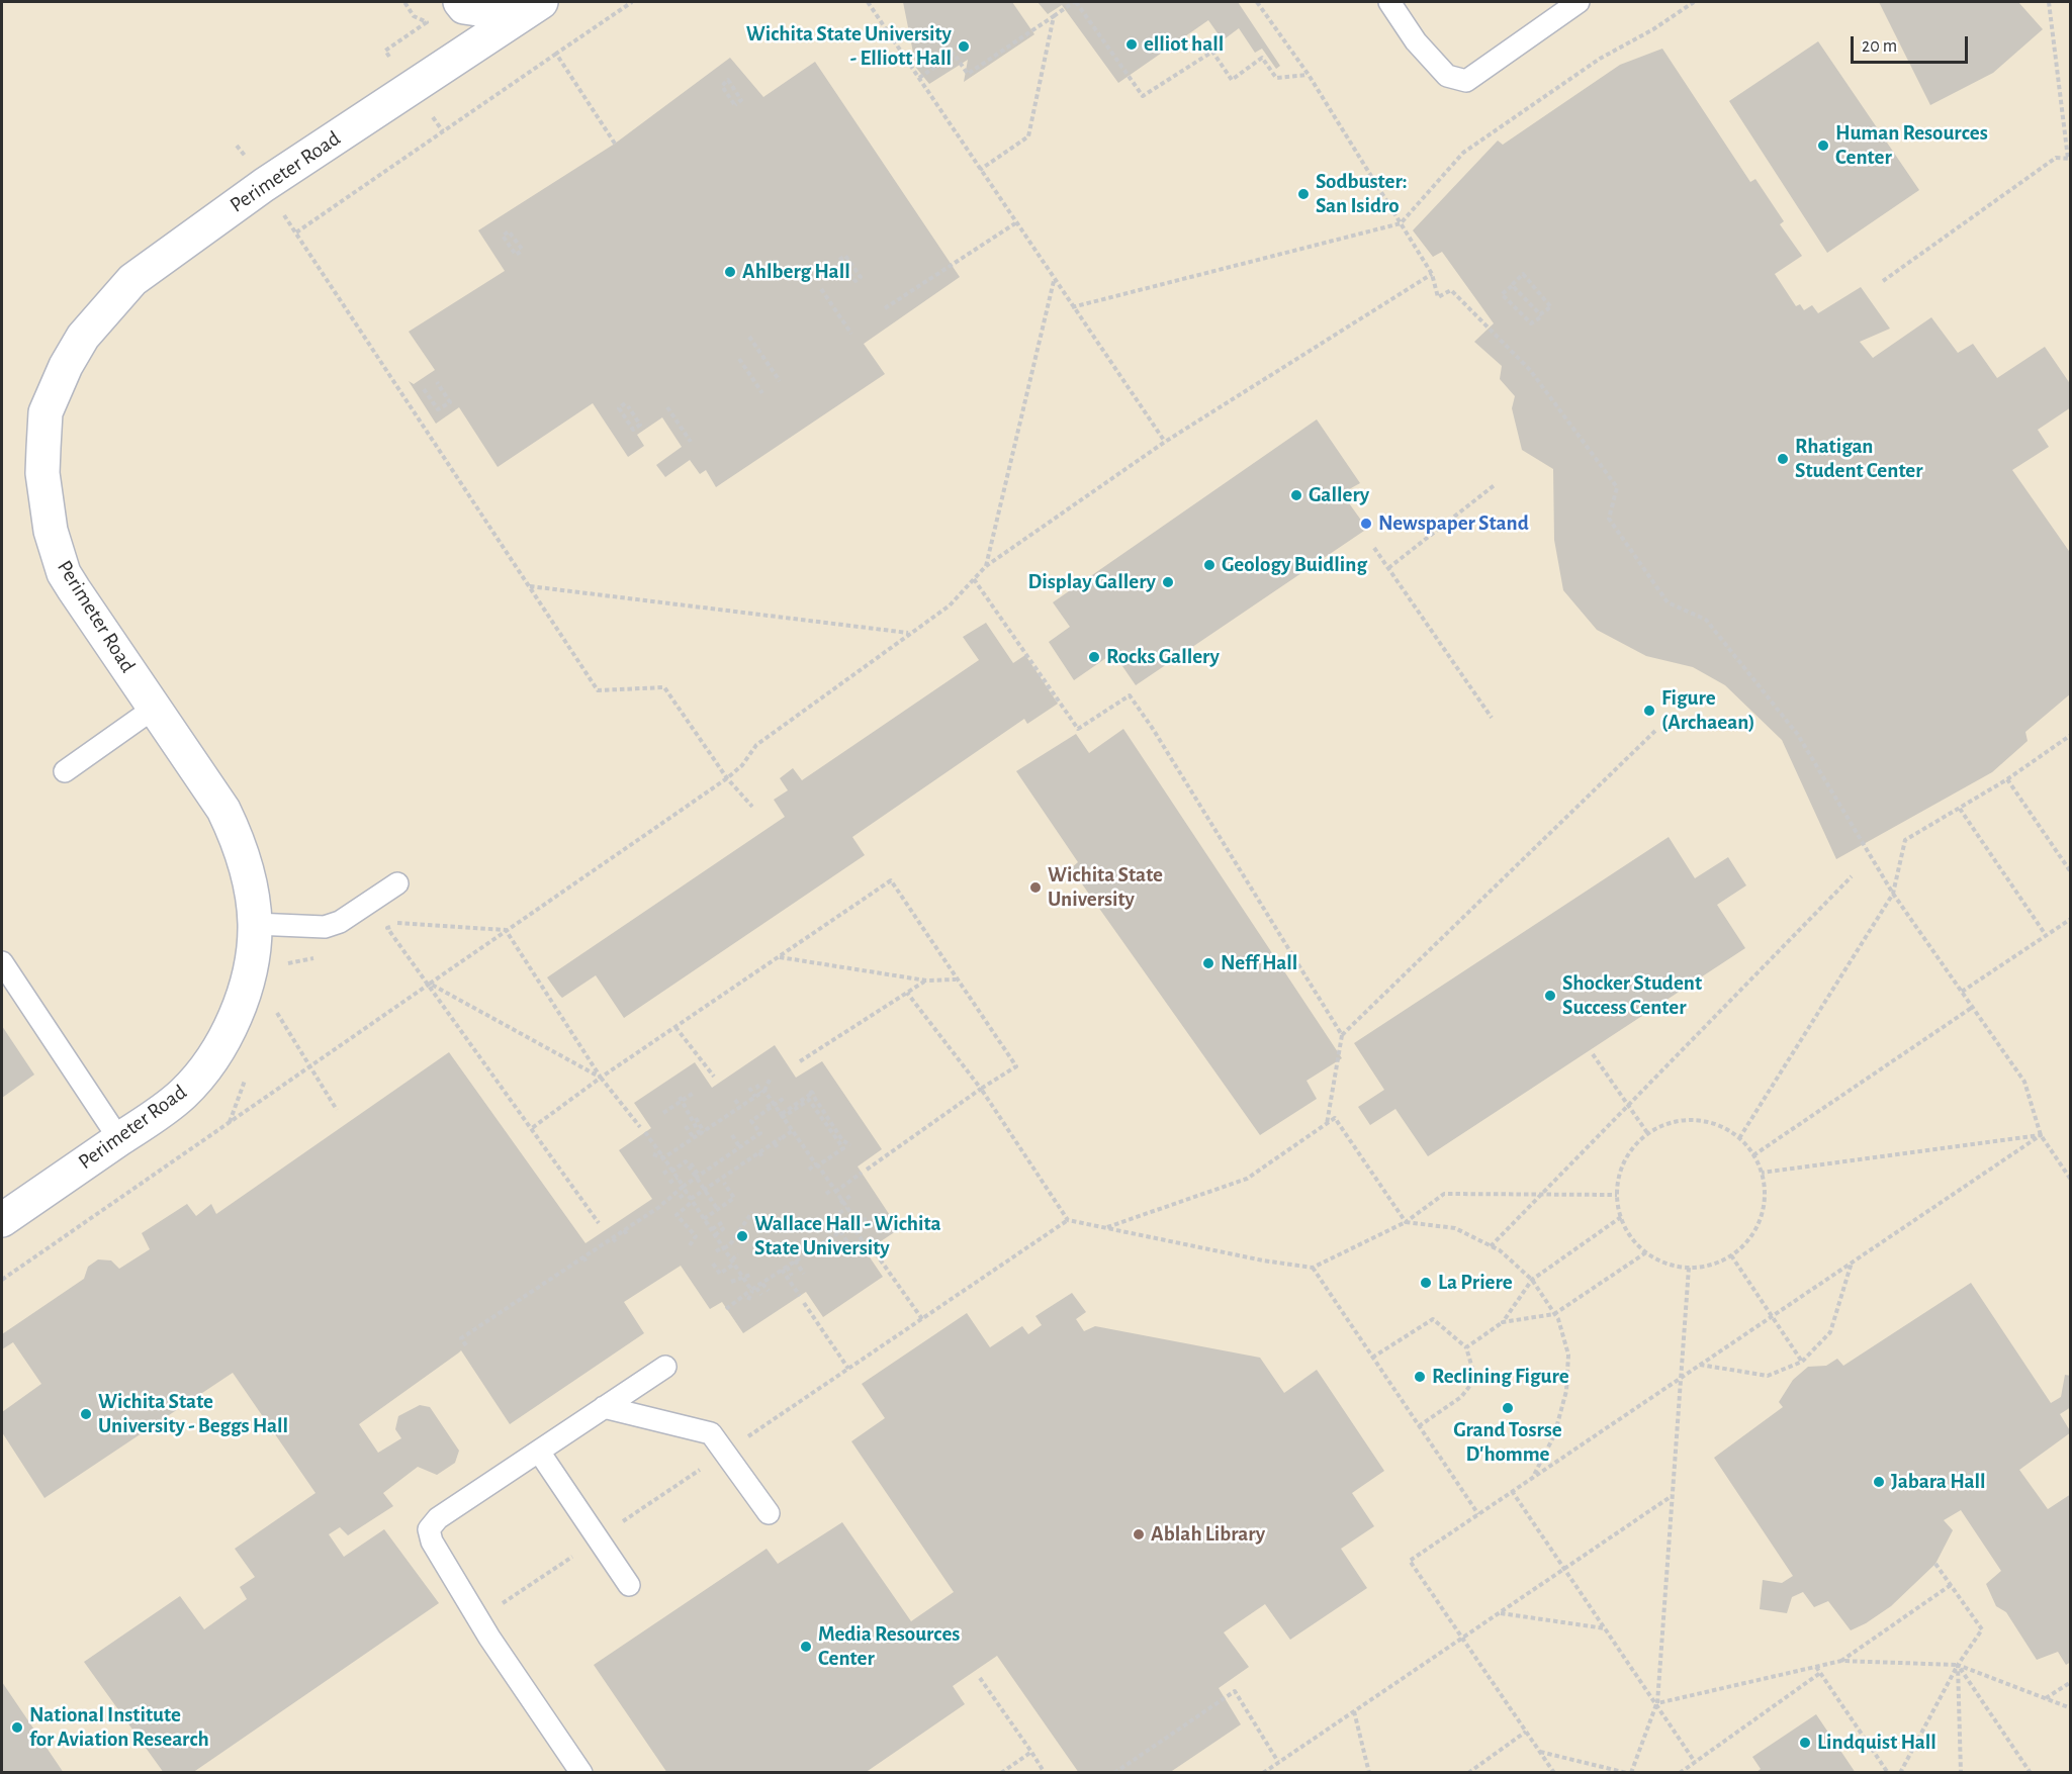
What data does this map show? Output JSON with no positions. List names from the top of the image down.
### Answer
{
  "streets": {
    "street": ["Perimeter Road"]
  },
  "places": [
    "elliot hall",
    "Wichita State University - Elliott Hall",
    "Human Resources Center",
    "Sodbuster: San Isidro",
    "Ahlberg Hall",
    "Rhatigan Student Center",
    "Gallery",
    "Newspaper Stand",
    "Geology Buidling",
    "Display Gallery",
    "Rocks Gallery",
    "Figure (Archaean)",
    "Wichita State University",
    "Neff Hall",
    "Shocker Student Success Center",
    "Wallace Hall - Wichita State University",
    "La Priere",
    "Reclining Figure",
    "Grand Tosrse D'homme",
    "Wichita State University - Beggs Hall",
    "Jabara Hall",
    "Ablah Library",
    "Media Resources Center",
    "National Institute for Aviation Research",
    "Lindquist Hall"
  ],
  "scale_bar": "20 m"
}
